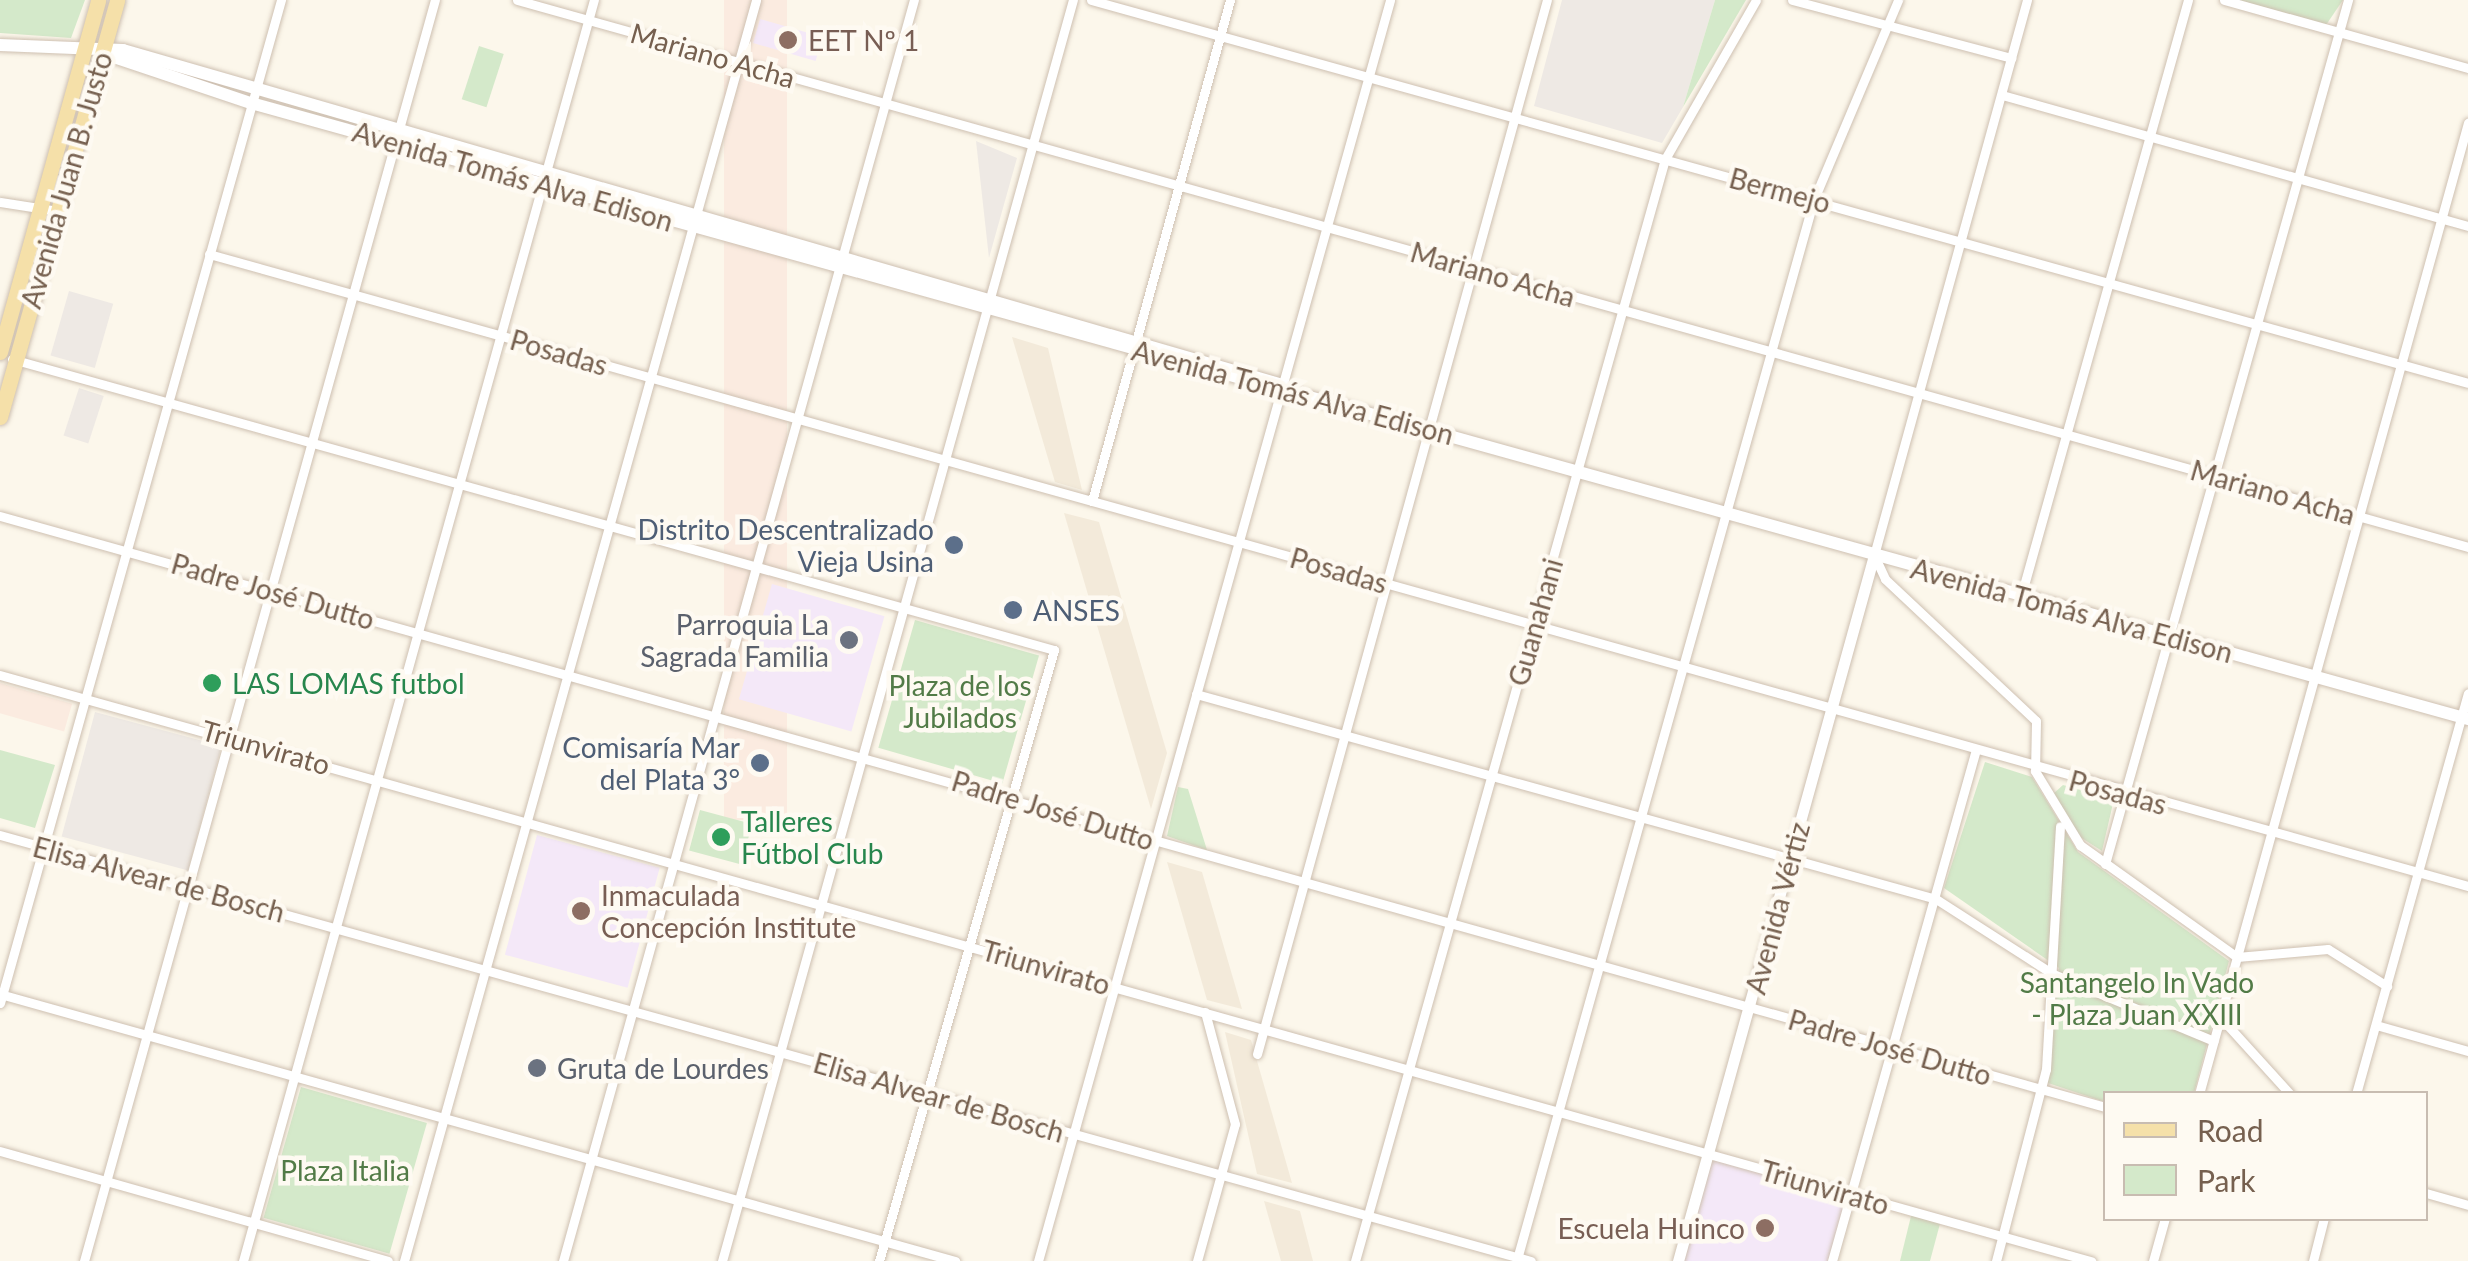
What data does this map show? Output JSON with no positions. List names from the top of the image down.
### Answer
{
  "streets": {
    "main road": ["Avenida Tomás Alva Edison", "Avenida Juan B. Justo"],
    "street": [
      "Mariano Acha",
      "Bermejo",
      "Posadas",
      "Padre José Dutto",
      "Guanahani",
      "Triunvirato",
      "Elisa Alvear de Bosch",
      "Avenida Vértiz"
    ]
  },
  "crossings": [
    ["Mariano Acha", "Guanahani"],
    ["Avenida Tomás Alva Edison", "Avenida Juan B. Justo"],
    ["Avenida Tomás Alva Edison", "Guanahani"],
    ["Avenida Tomás Alva Edison", "Avenida Vértiz"],
    ["Bermejo", "Guanahani"],
    ["Posadas", "Guanahani"],
    ["Posadas", "Avenida Vértiz"],
    ["Padre José Dutto", "Guanahani"],
    ["Padre José Dutto", "Avenida Vértiz"],
    ["Guanahani", "Triunvirato"],
    ["Guanahani", "Elisa Alvear de Bosch"],
    ["Triunvirato", "Avenida Vértiz"]
  ],
  "parks": ["Plaza de los Jubilados", "Santangelo In Vado - Plaza Juan XXIII", "Plaza Italia"],
  "places": [
    "EET Nº 1",
    "Distrito Descentralizado Vieja Usina",
    "ANSES",
    "Parroquia La Sagrada Familia",
    "LAS LOMAS futbol",
    "Comisaría Mar del Plata 3°",
    "Talleres Fútbol Club",
    "Inmaculada Concepción Institute",
    "Gruta de Lourdes",
    "Escuela Huinco"
  ],
  "legend": ["Road", "Park"]
}
